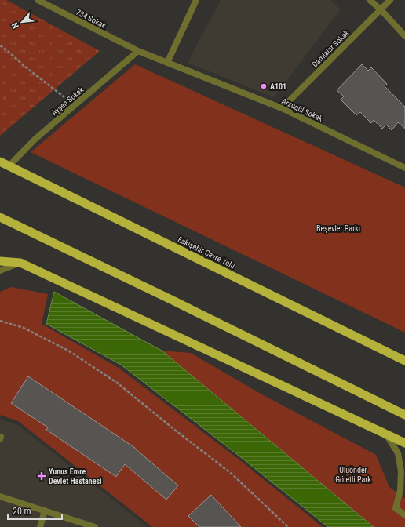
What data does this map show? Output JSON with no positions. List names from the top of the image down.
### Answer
{
  "streets": {
    "highway": ["Eskişehir Çevre Yolu"],
    "street": [
      "734 Sokak",
      "Damlalar Sokak",
      "Ayşen Sokak",
      "Arzugül Sokak"
    ]
  },
  "crossings": [
    ["734 Sokak", "Ayşen Sokak"],
    ["734 Sokak", "Arzugül Sokak"],
    ["Damlalar Sokak", "Arzugül Sokak"],
    ["Ayşen Sokak", "Arzugül Sokak"],
    ["Ayşen Sokak", "Eskişehir Çevre Yolu"]
  ],
  "parks": ["Beşevler Parkı", "Uluönder Göletli Park"],
  "places": {
    "other": ["A101"],
    "health": ["Yunus Emre Devlet Hastanesi"]
  },
  "scale_bar": "20 m",
  "north": "bottom left"
}
